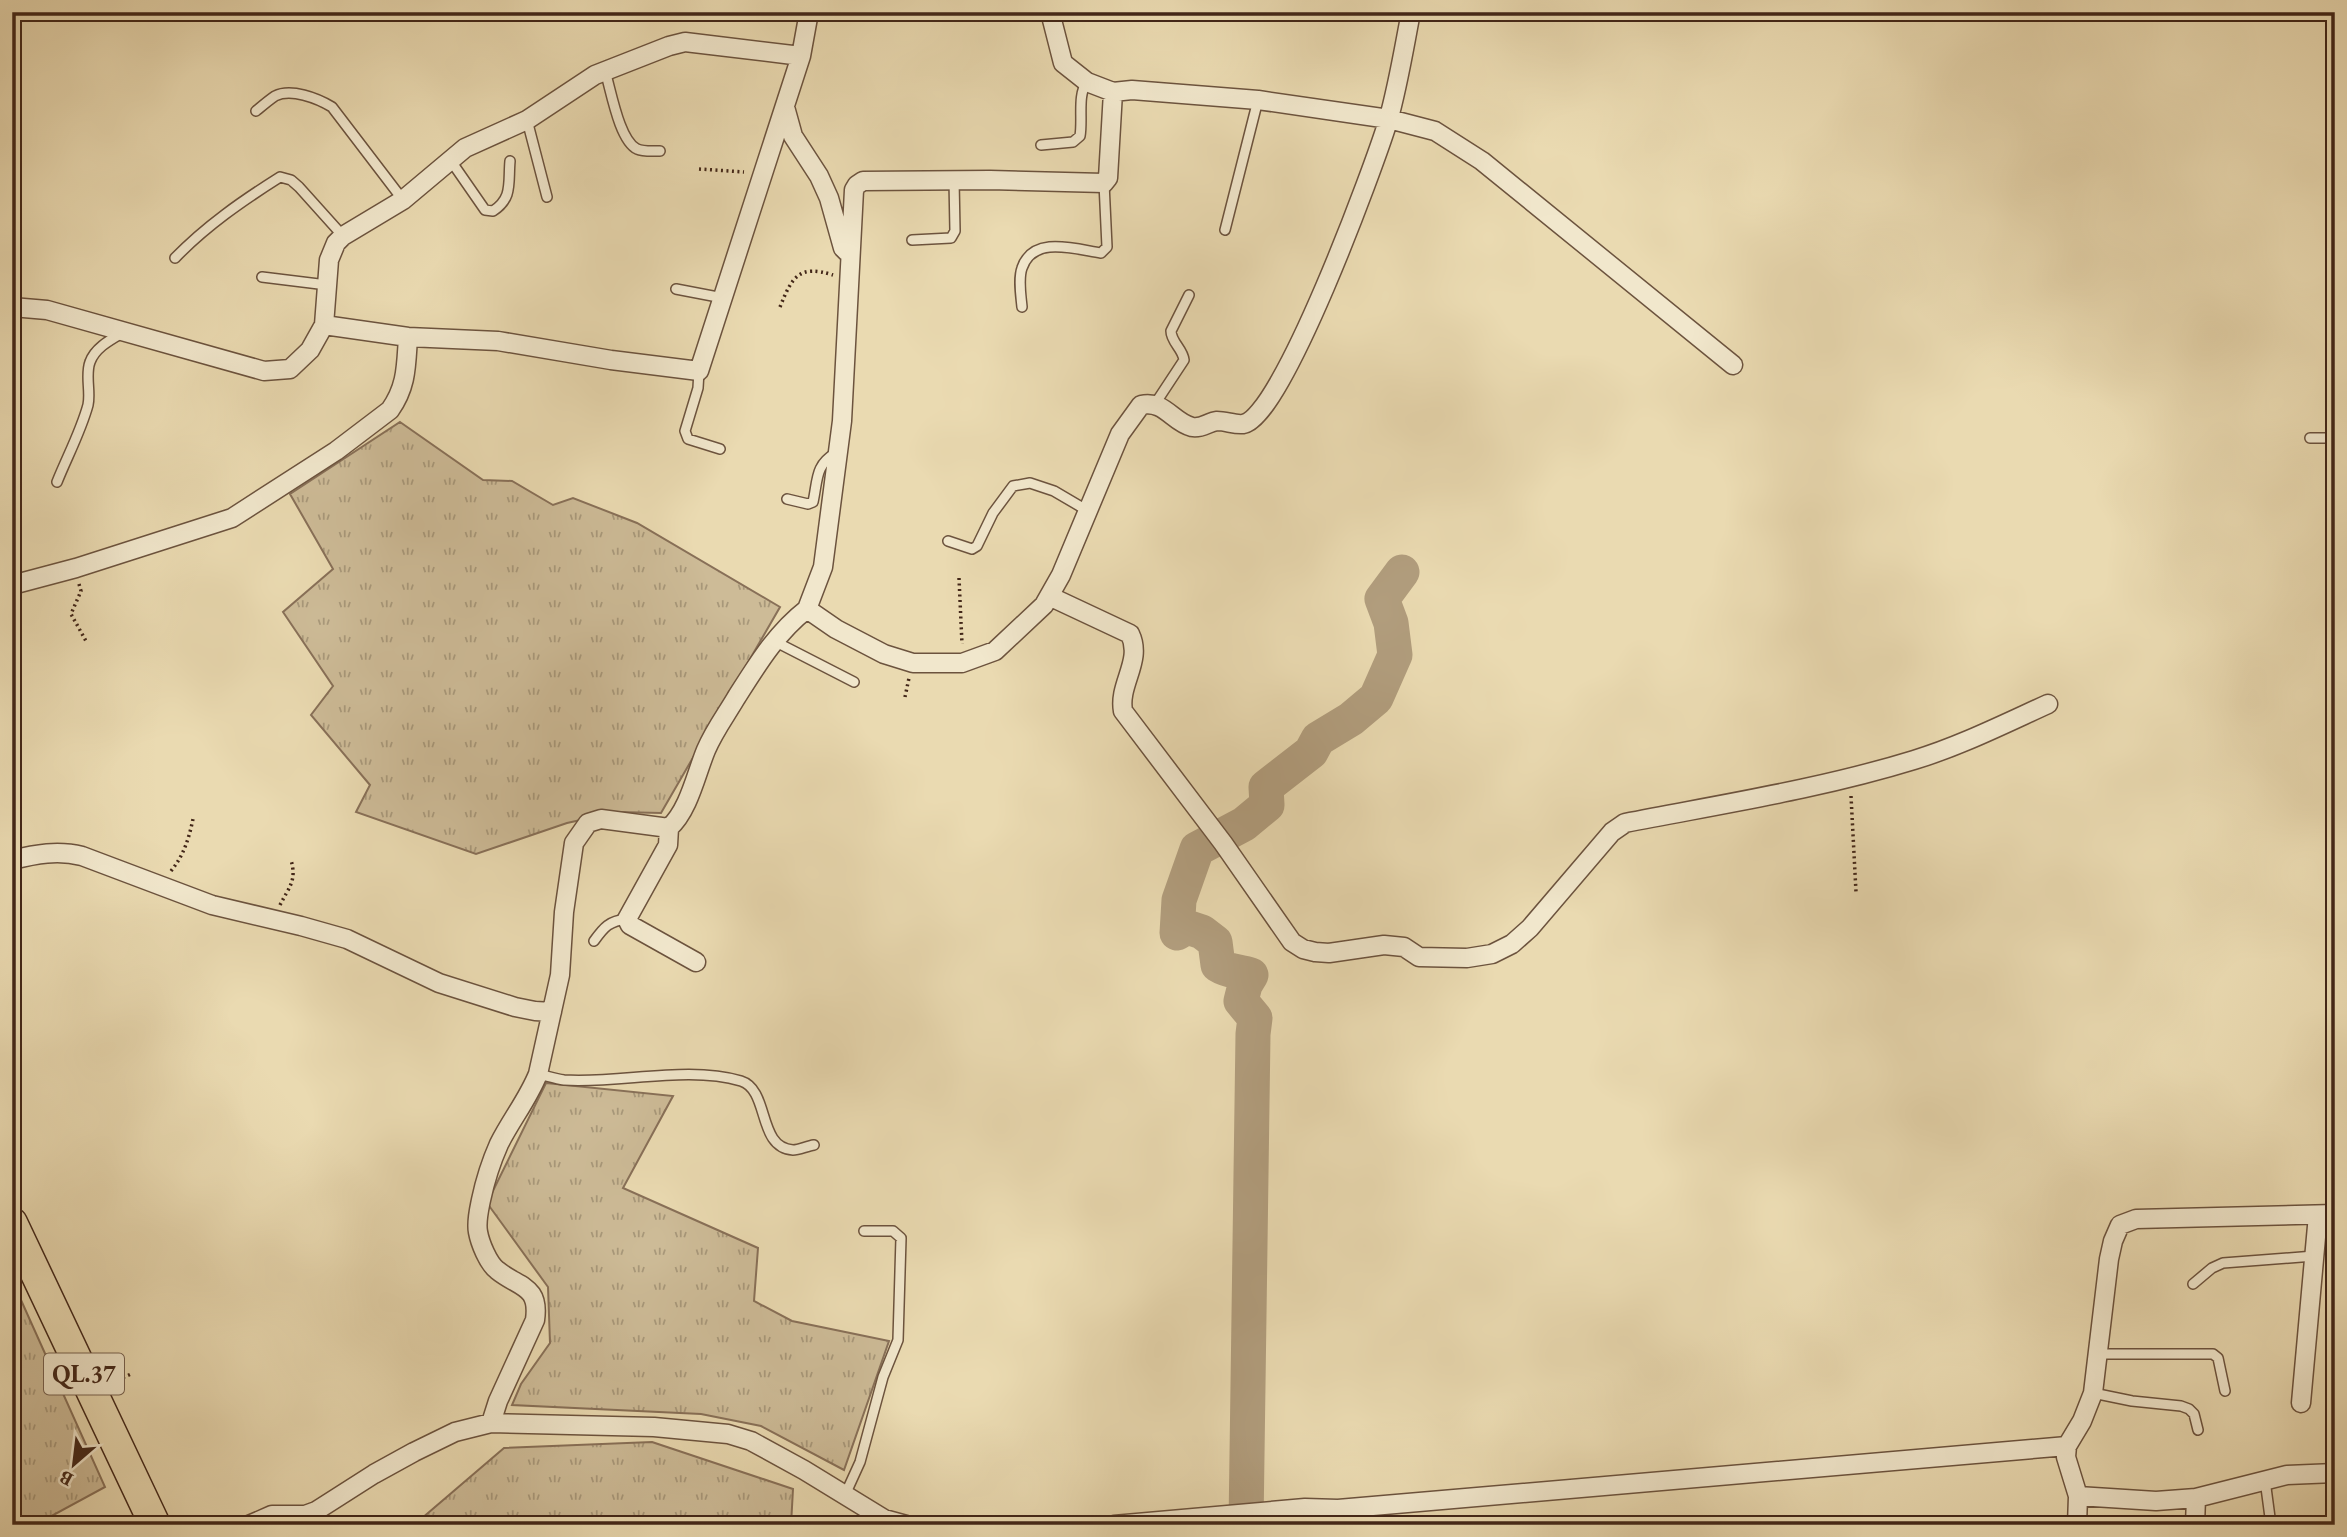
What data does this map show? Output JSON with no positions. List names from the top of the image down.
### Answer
{
  "streets": {
    "highway": ["QL.37"]
  },
  "north": "bottom left"
}
